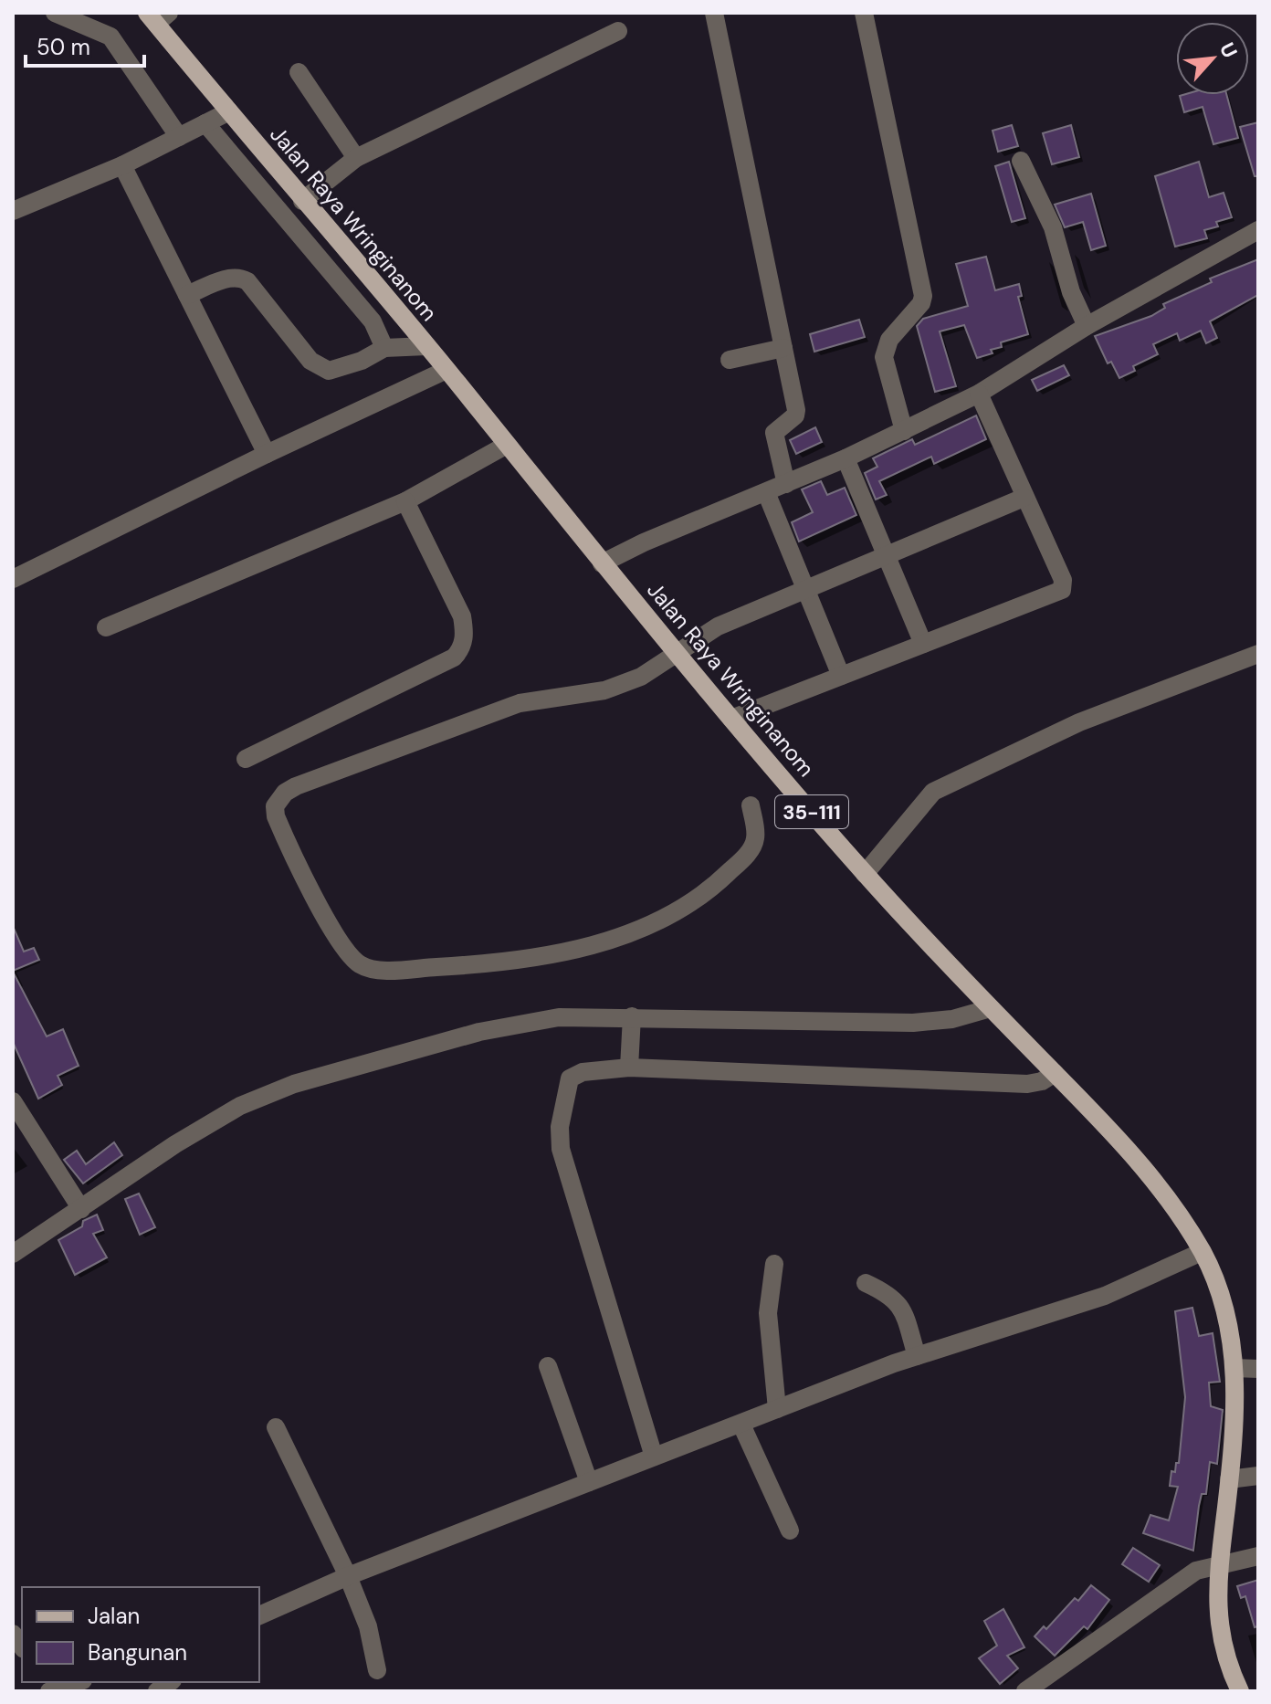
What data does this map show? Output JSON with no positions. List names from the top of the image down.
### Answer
{
  "streets": {
    "main road": ["Jalan Raya Wringinanom", "35-111"]
  },
  "legend": ["Jalan", "Bangunan"],
  "scale_bar": "50 m",
  "north": "top right"
}
